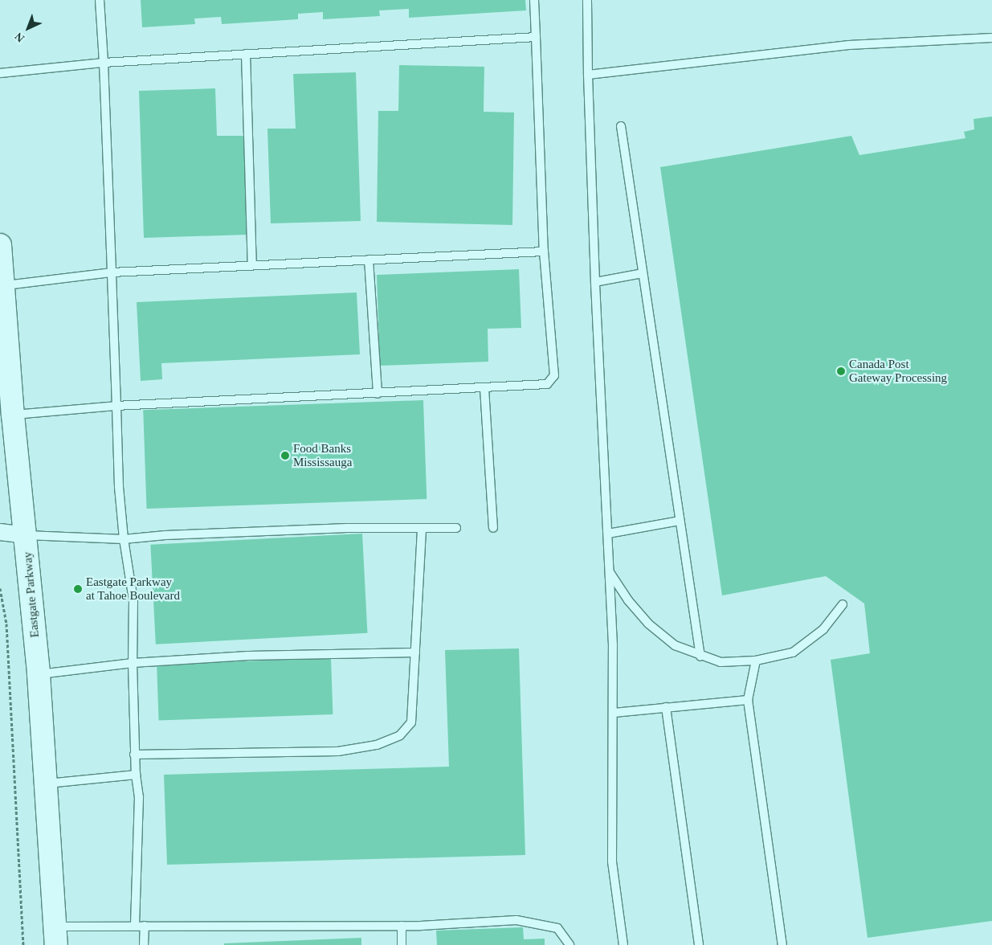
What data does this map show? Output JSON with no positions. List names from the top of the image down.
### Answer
{
  "streets": {
    "main road": ["Eastgate Parkway"]
  },
  "places": ["Canada Post Gateway Processing", "Food Banks Mississauga", "Eastgate Parkway at Tahoe Boulevard"],
  "north": "bottom left"
}
